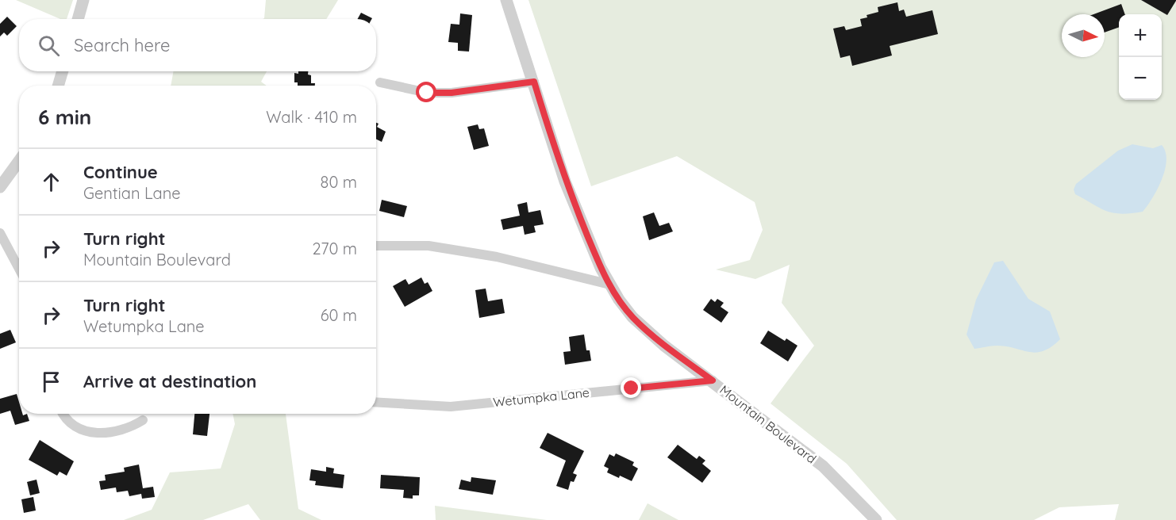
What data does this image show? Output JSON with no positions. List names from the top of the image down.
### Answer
{
  "streets": {
    "street": ["Wetumpka Lane", "Mountain Boulevard"]
  },
  "crossings": [
    ["Wetumpka Lane", "Mountain Boulevard"]
  ],
  "north": "right",
  "page": {
    "map_buttons": ["+", "−"],
    "search": "Search here",
    "heading": ["6 min", "Walk · 410 m"],
    "list": [
      ["Continue", "Gentian Lane", "80 m"],
      ["Turn right", "Mountain Boulevard", "270 m"],
      ["Turn right", "Wetumpka Lane", "60 m"],
      "Arrive at destination"
    ]
  }
}
